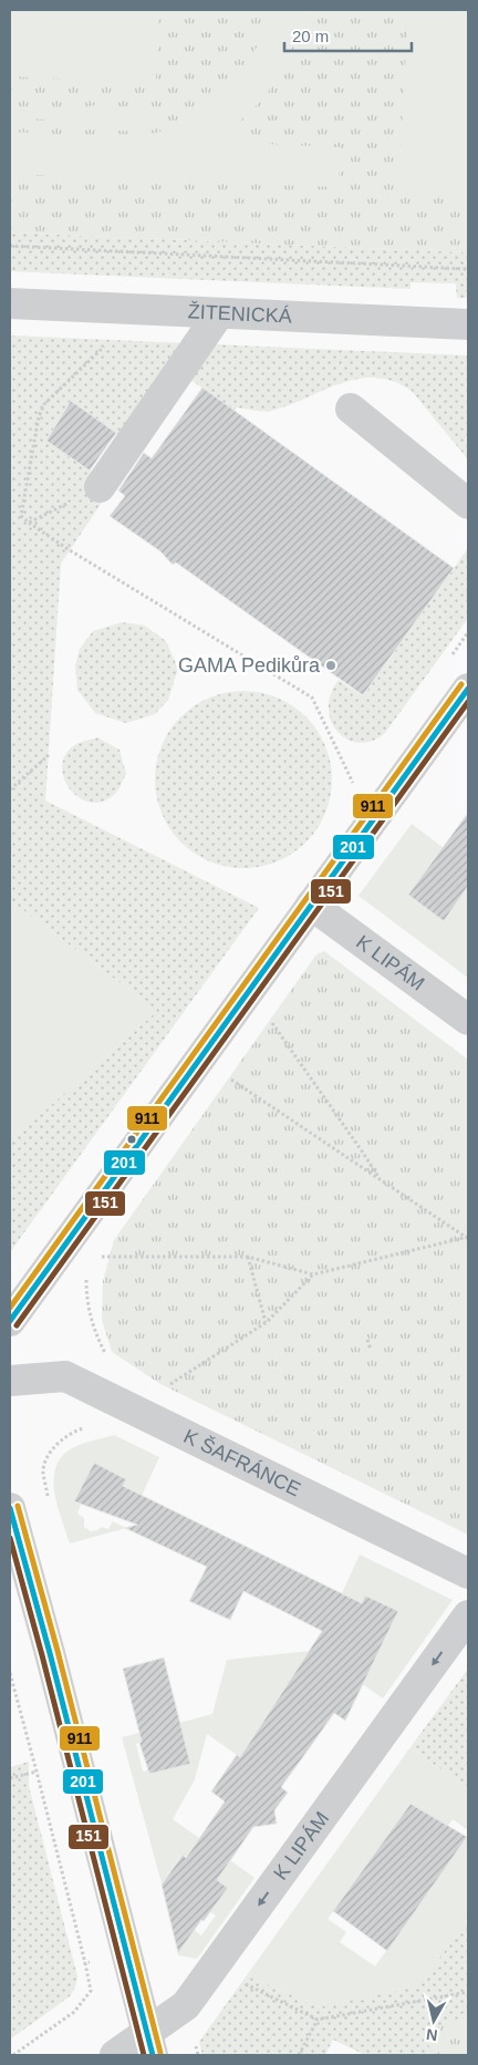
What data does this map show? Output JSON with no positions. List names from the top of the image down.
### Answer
{
  "streets": {
    "street": ["ŽITENICKÁ", "K LIPÁM", "K ŠAFRÁNCE"]
  },
  "one_way": ["K LIPÁM"],
  "places": ["GAMA Pedikůra"],
  "lines": ["transit line 911", "transit line 201", "transit line 151"],
  "scale_bar": "20 m",
  "north": "bottom"
}
